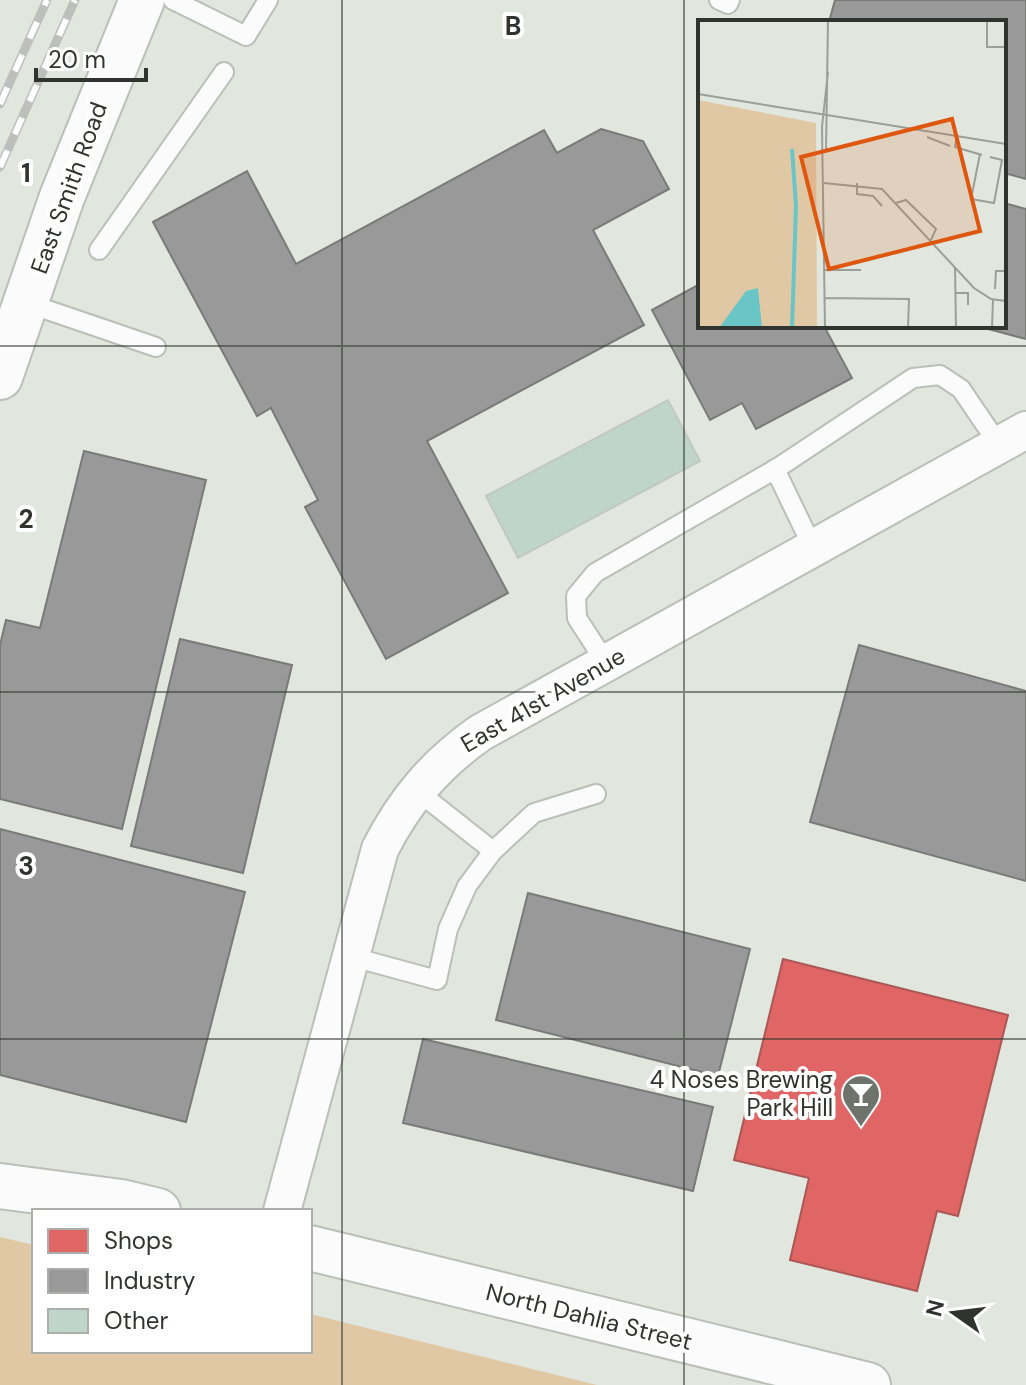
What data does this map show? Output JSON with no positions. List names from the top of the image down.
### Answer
{
  "streets": {
    "street": ["East Smith Road", "East 41st Avenue", "North Dahlia Street"]
  },
  "places": {
    "bar": ["4 Noses Brewing Park Hill"]
  },
  "legend": ["Shops", "Industry", "Other"],
  "scale_bar": "20 m",
  "north": "left",
  "grid": {
    "columns": ["B"],
    "rows": ["1", "2", "3"]
  }
}
